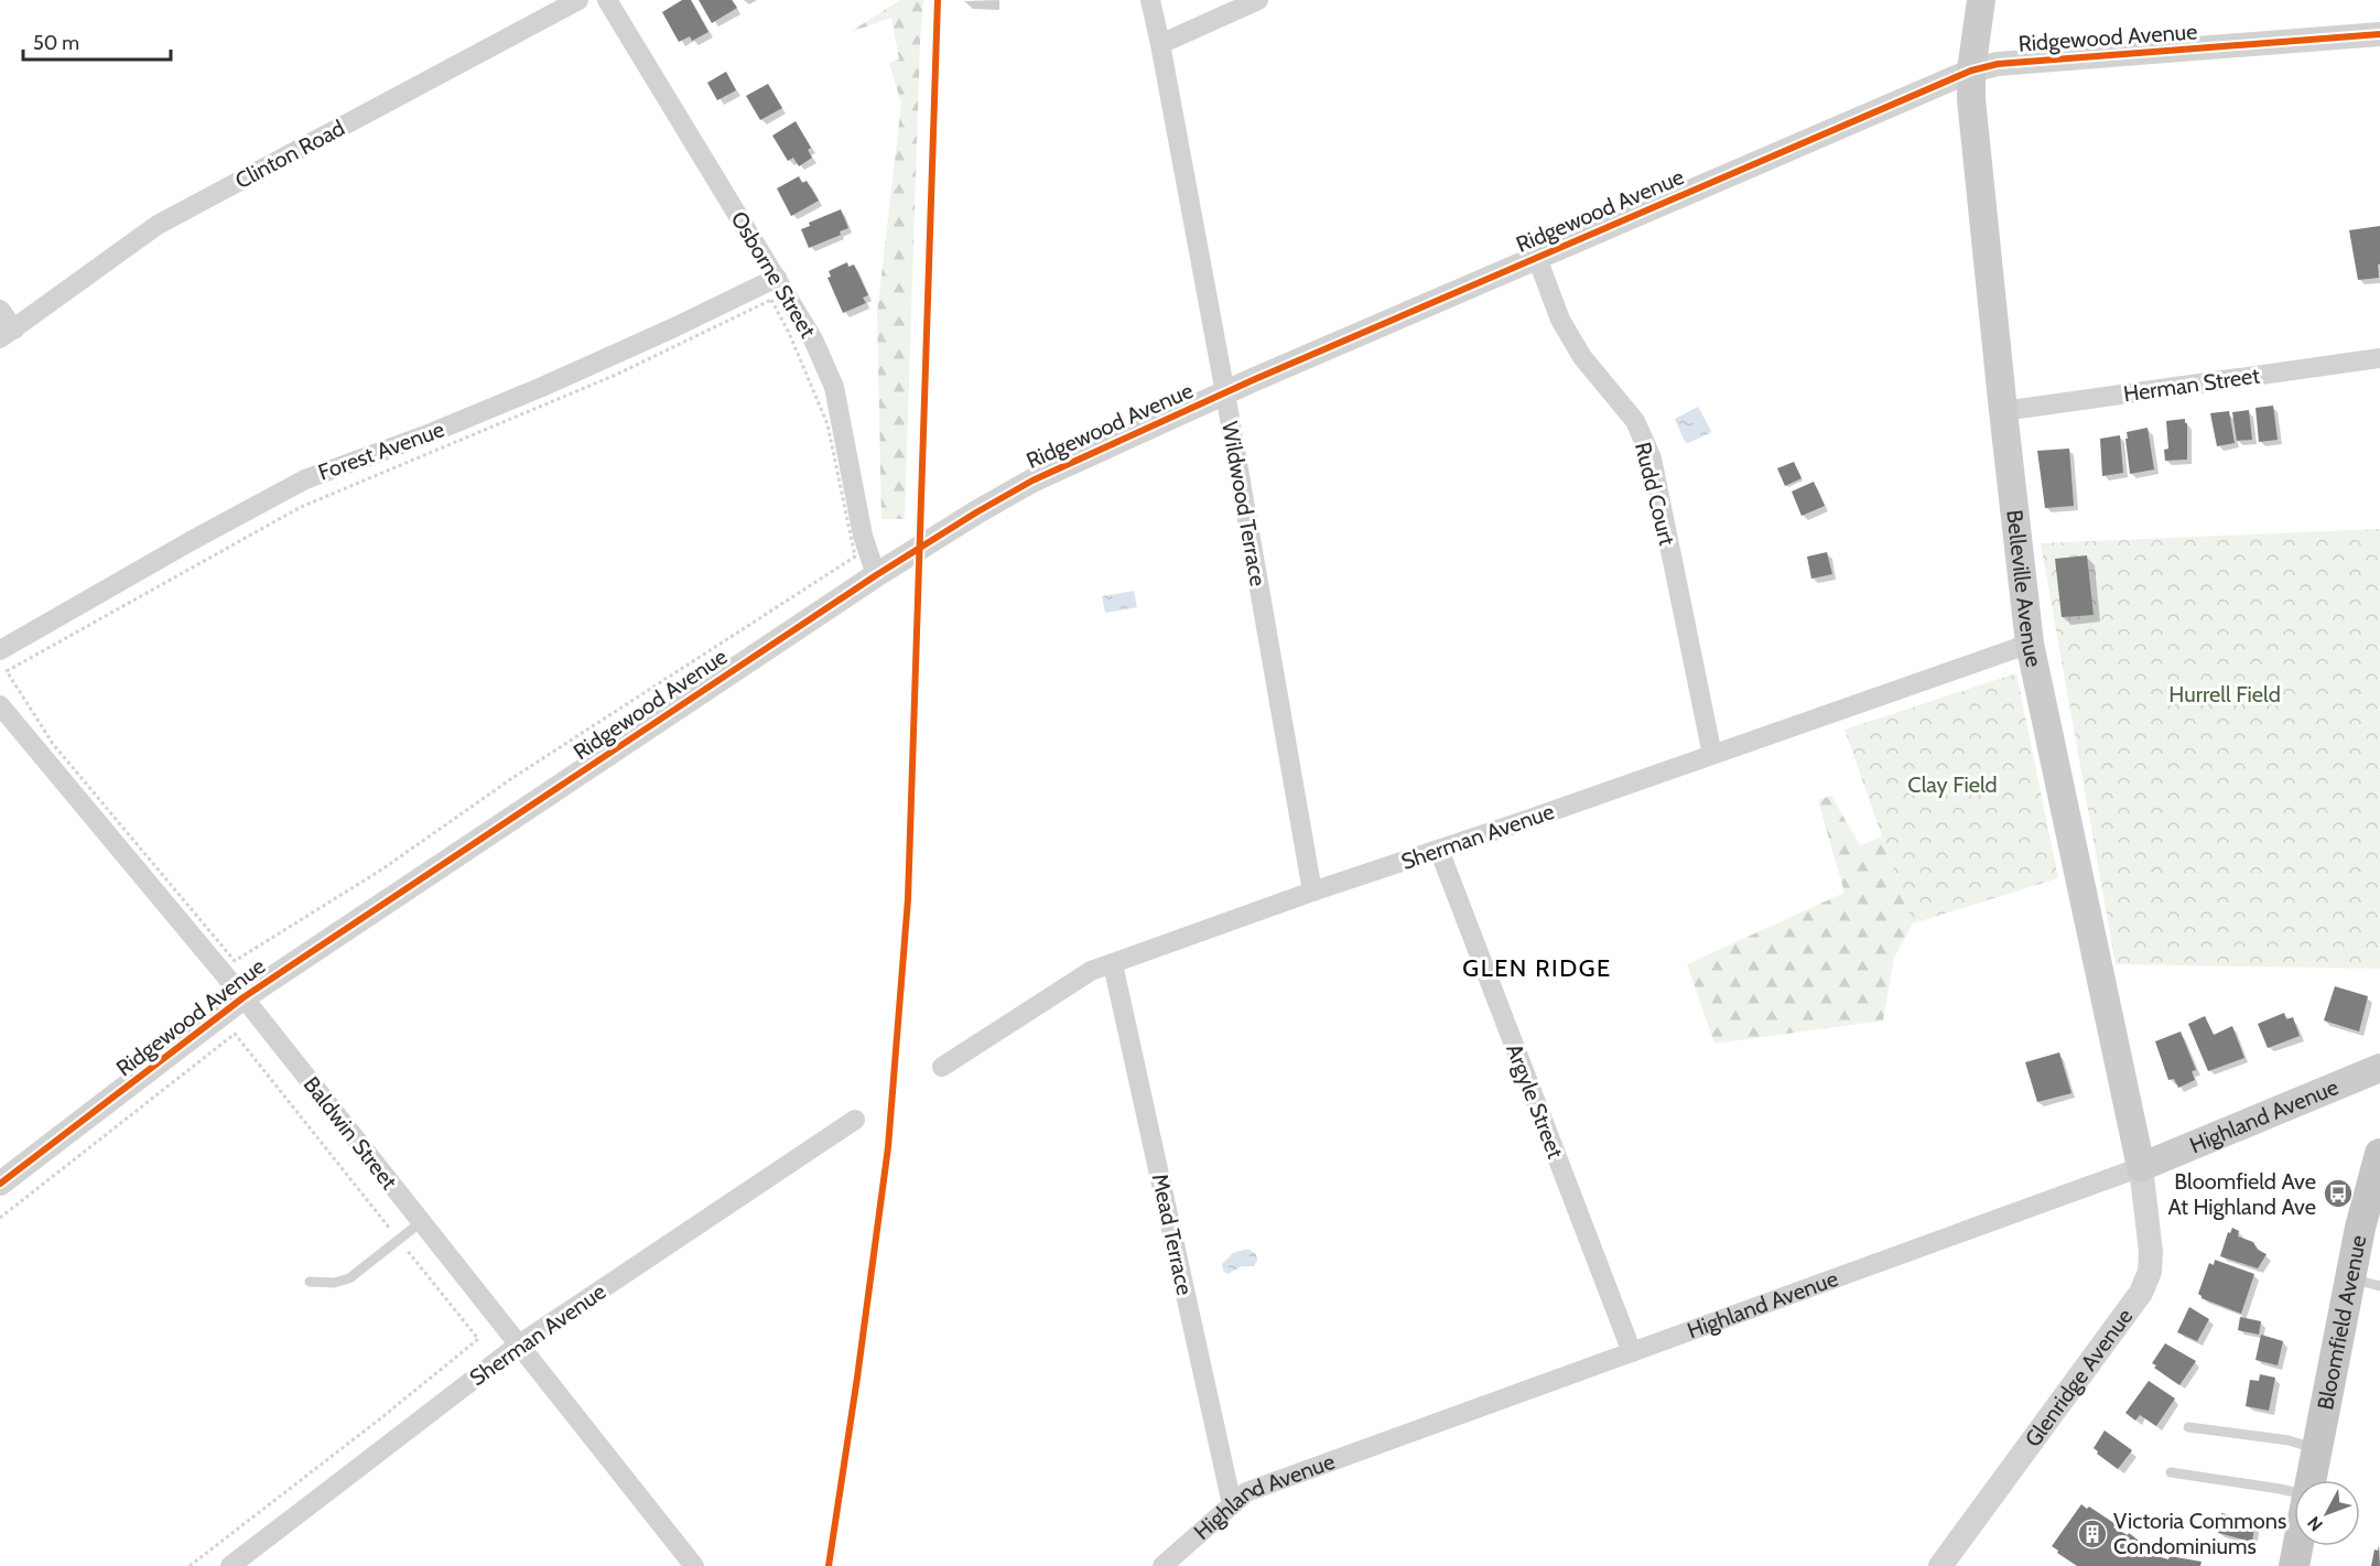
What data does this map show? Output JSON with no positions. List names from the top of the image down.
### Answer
{
  "streets": {
    "main road": ["Belleville Avenue", "Highland Avenue", "Bloomfield Avenue"],
    "street": [
      "Ridgewood Avenue",
      "Clinton Road",
      "Osborne Street",
      "Herman Street",
      "Forest Avenue",
      "Rudd Court",
      "Wildwood Terrace",
      "Sherman Avenue",
      "Argyle Street",
      "Baldwin Street",
      "Mead Terrace",
      "Glenridge Avenue"
    ]
  },
  "crossings": [
    ["Ridgewood Avenue", "Osborne Street"],
    ["Ridgewood Avenue", "Rudd Court"],
    ["Ridgewood Avenue", "Wildwood Terrace"],
    ["Ridgewood Avenue", "Belleville Avenue"],
    ["Ridgewood Avenue", "Baldwin Street"],
    ["Osborne Street", "Forest Avenue"],
    ["Herman Street", "Belleville Avenue"],
    ["Rudd Court", "Sherman Avenue"],
    ["Wildwood Terrace", "Sherman Avenue"],
    ["Belleville Avenue", "Sherman Avenue"],
    ["Belleville Avenue", "Highland Avenue"],
    ["Belleville Avenue", "Glenridge Avenue"],
    ["Sherman Avenue", "Argyle Street"],
    ["Sherman Avenue", "Baldwin Street"],
    ["Sherman Avenue", "Mead Terrace"],
    ["Argyle Street", "Highland Avenue"],
    ["Highland Avenue", "Mead Terrace"],
    ["Highland Avenue", "Glenridge Avenue"]
  ],
  "districts": ["GLEN RIDGE"],
  "parks": ["Hurrell Field", "Clay Field"],
  "places": {
    "bus stop": ["Bloomfield Ave At Highland Ave"],
    "building": ["Victoria Commons Condominiums"]
  },
  "scale_bar": "50 m",
  "north": "bottom left"
}
